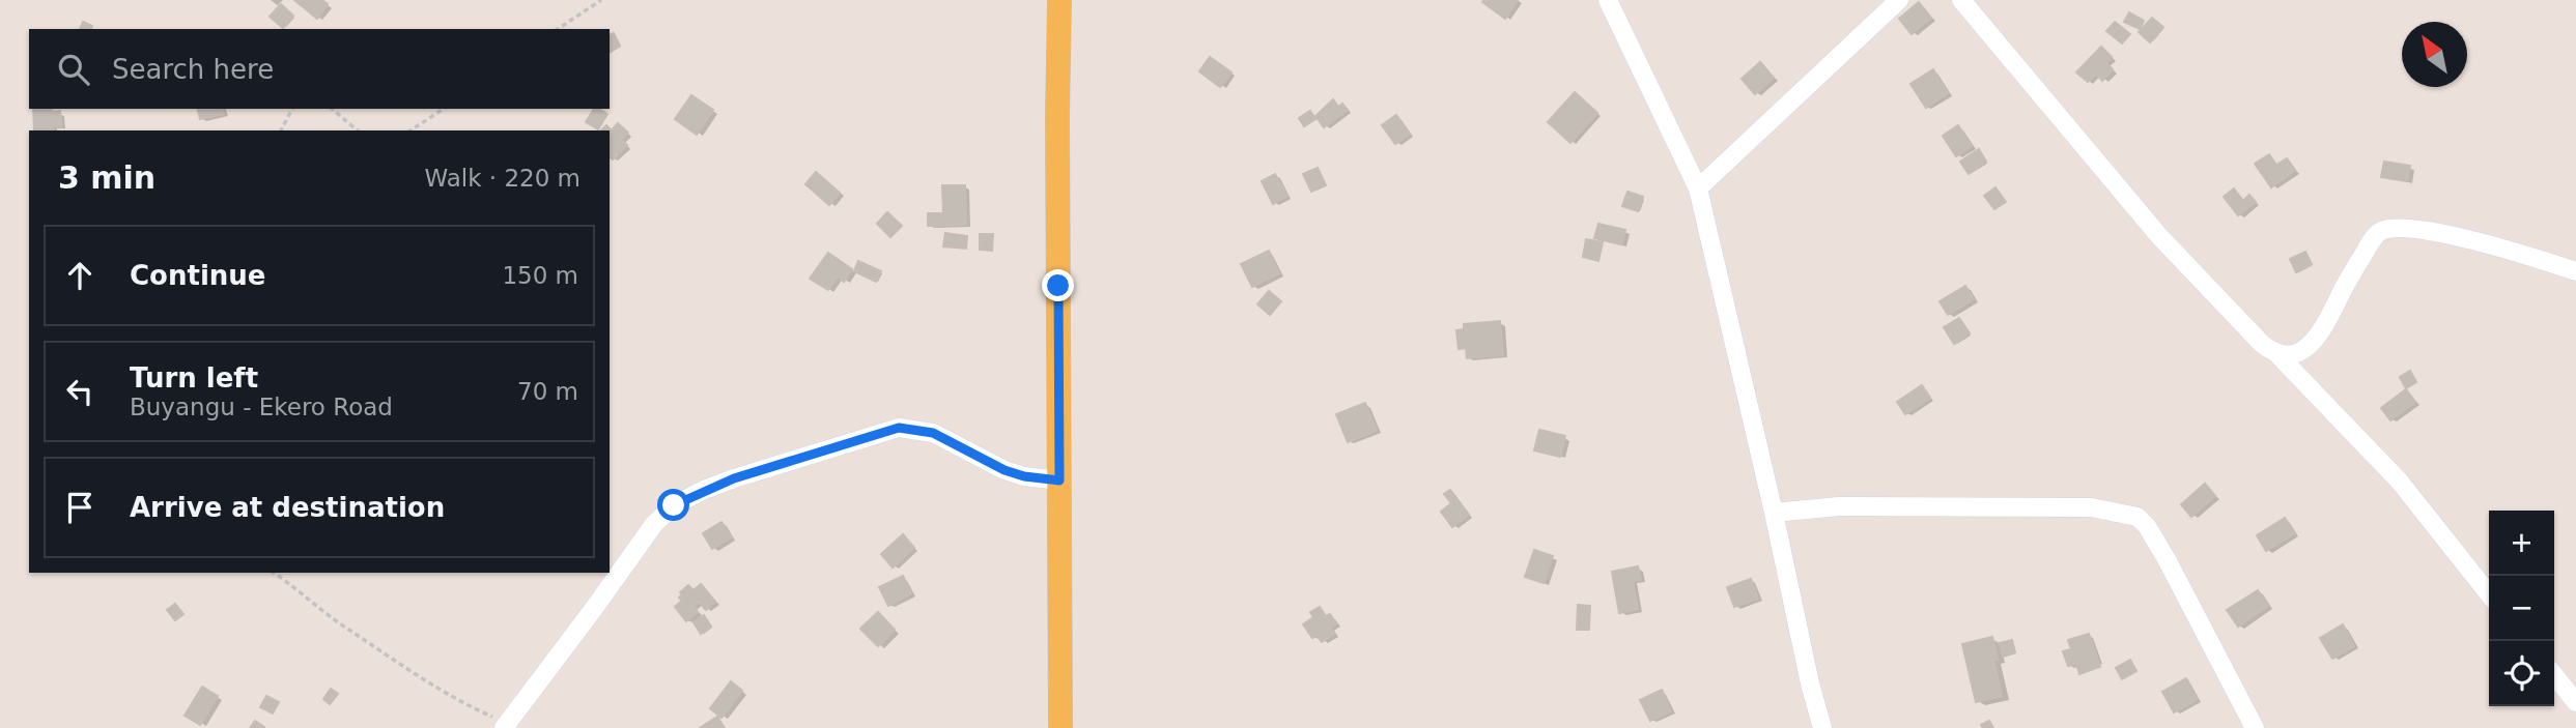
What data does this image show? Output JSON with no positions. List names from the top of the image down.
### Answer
{
  "north": "top left",
  "page": {
    "search": "Search here",
    "heading": ["3 min", "Walk · 220 m"],
    "list": [
      ["Continue", "150 m"],
      ["Turn left", "Buyangu - Ekero Road", "70 m"],
      "Arrive at destination"
    ],
    "map_buttons": ["+", "−"]
  }
}
